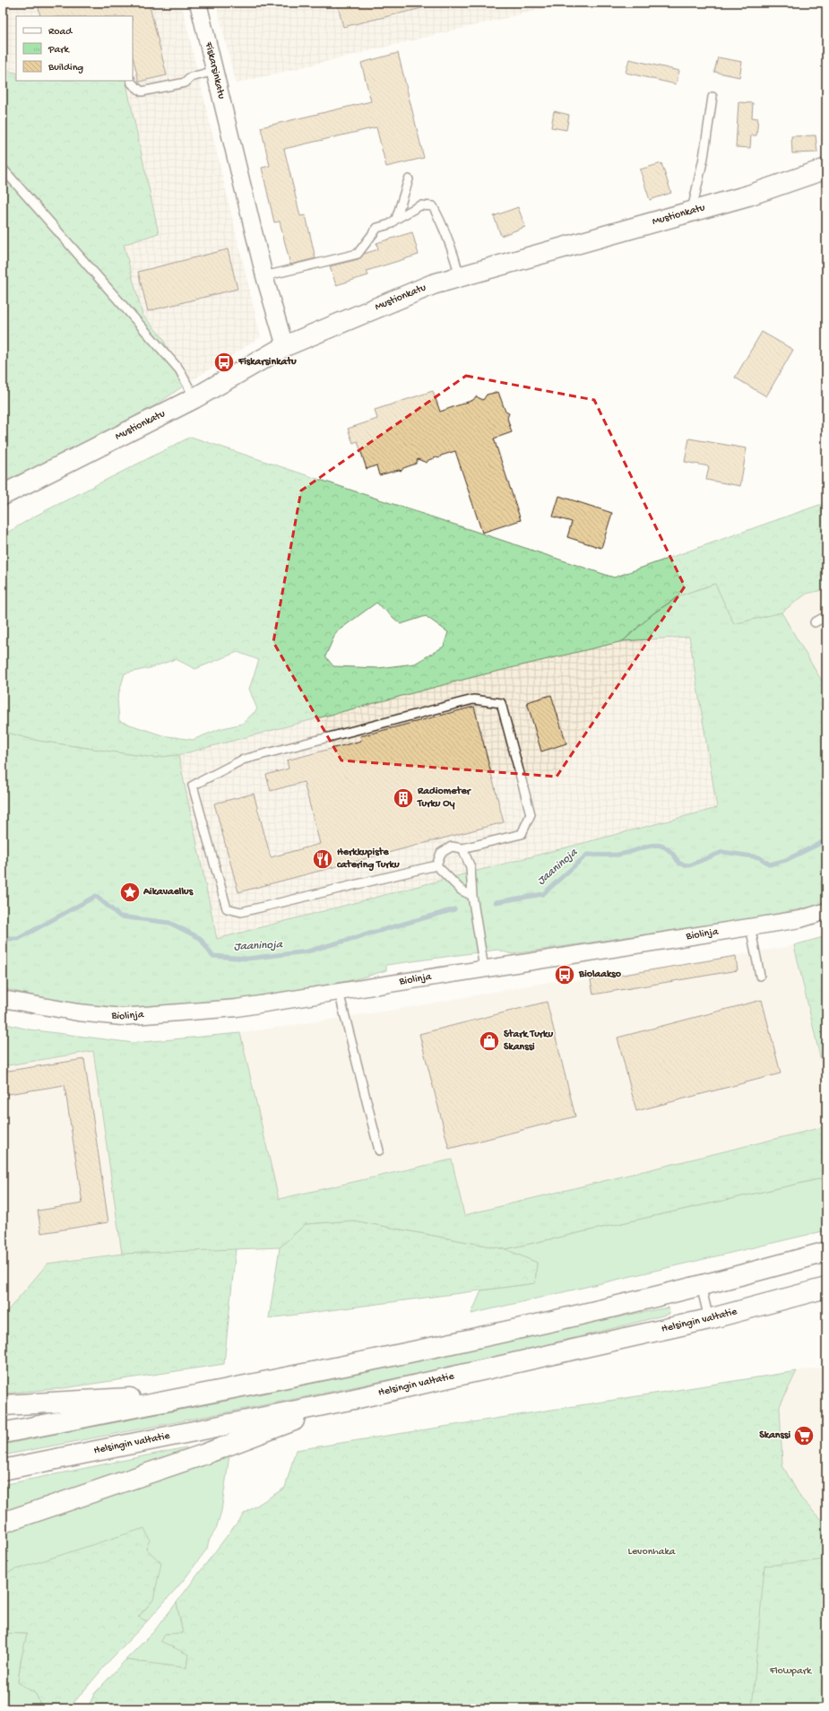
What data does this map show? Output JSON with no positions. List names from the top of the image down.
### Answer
{
  "streets": {
    "main road": ["Mustionkatu", "Helsingin valtatie"],
    "street": ["Fiskarsinkatu", "Biolinja"]
  },
  "crossings": [
    ["Fiskarsinkatu", "Mustionkatu"]
  ],
  "water": ["Jaaninoja"],
  "parks": ["Levonhaka", "Flowpark"],
  "places": {
    "bus stop": ["Fiskarsinkatu", "Biolaakso"],
    "building": ["Radiometer Turku Oy"],
    "restaurant": ["Herkkupiste catering Turku"],
    "place": ["Aikavaellus"],
    "shop": ["Stark Turku Skanssi"],
    "supermarket": ["Skanssi"]
  },
  "legend": ["Road", "Park", "Building"]
}
